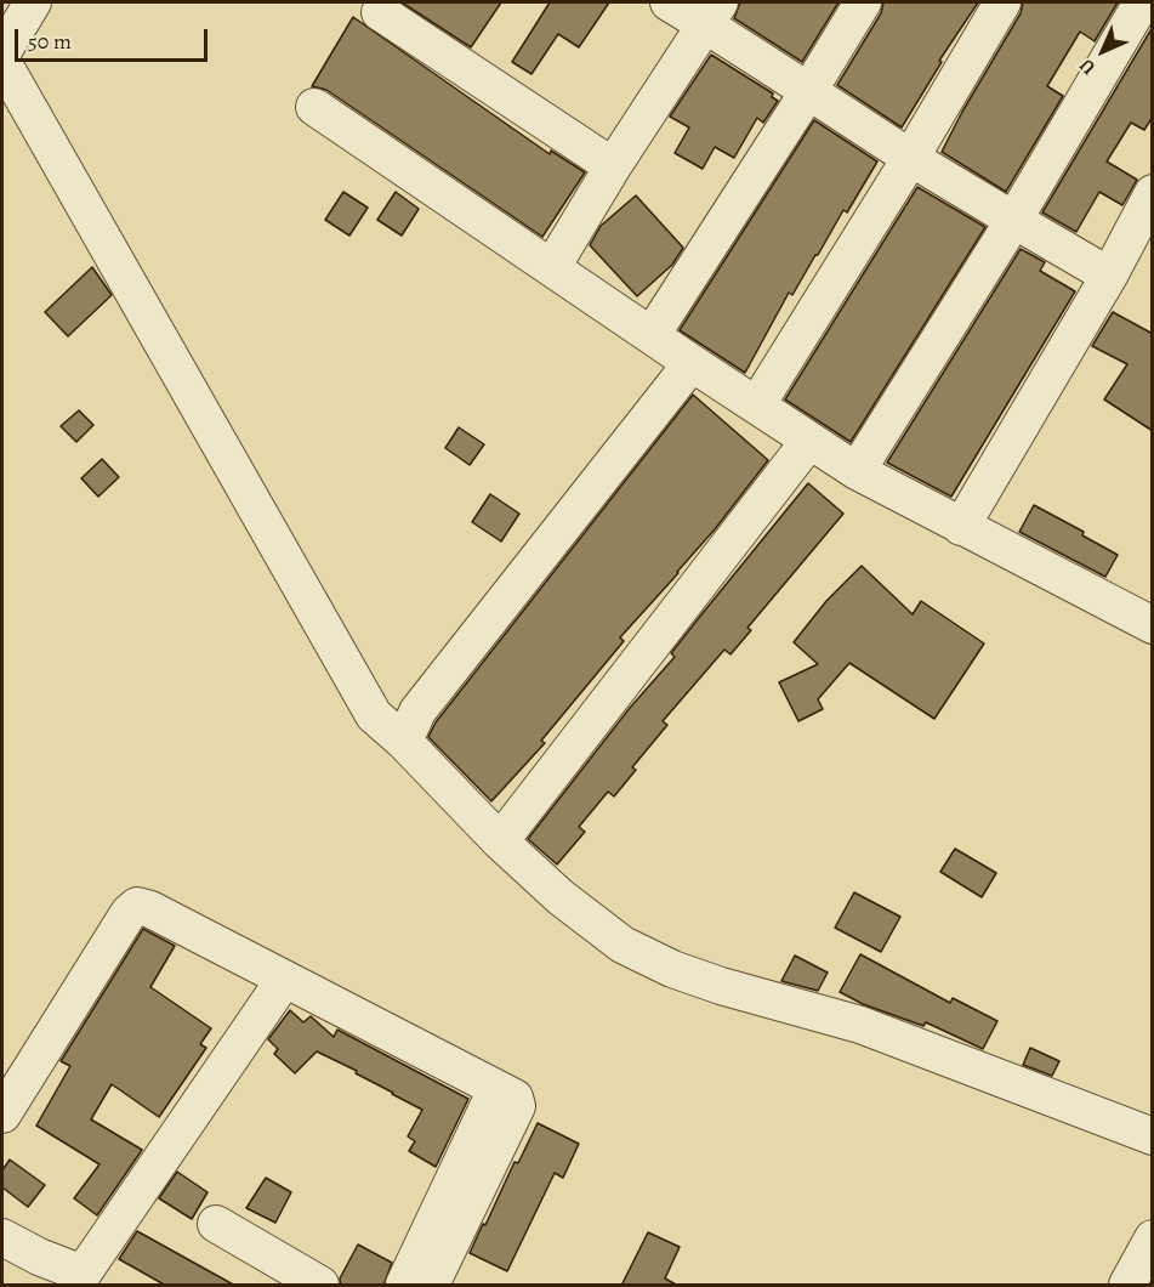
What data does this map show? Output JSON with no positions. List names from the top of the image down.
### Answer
{
  "scale_bar": "50 m",
  "north": "bottom left"
}
